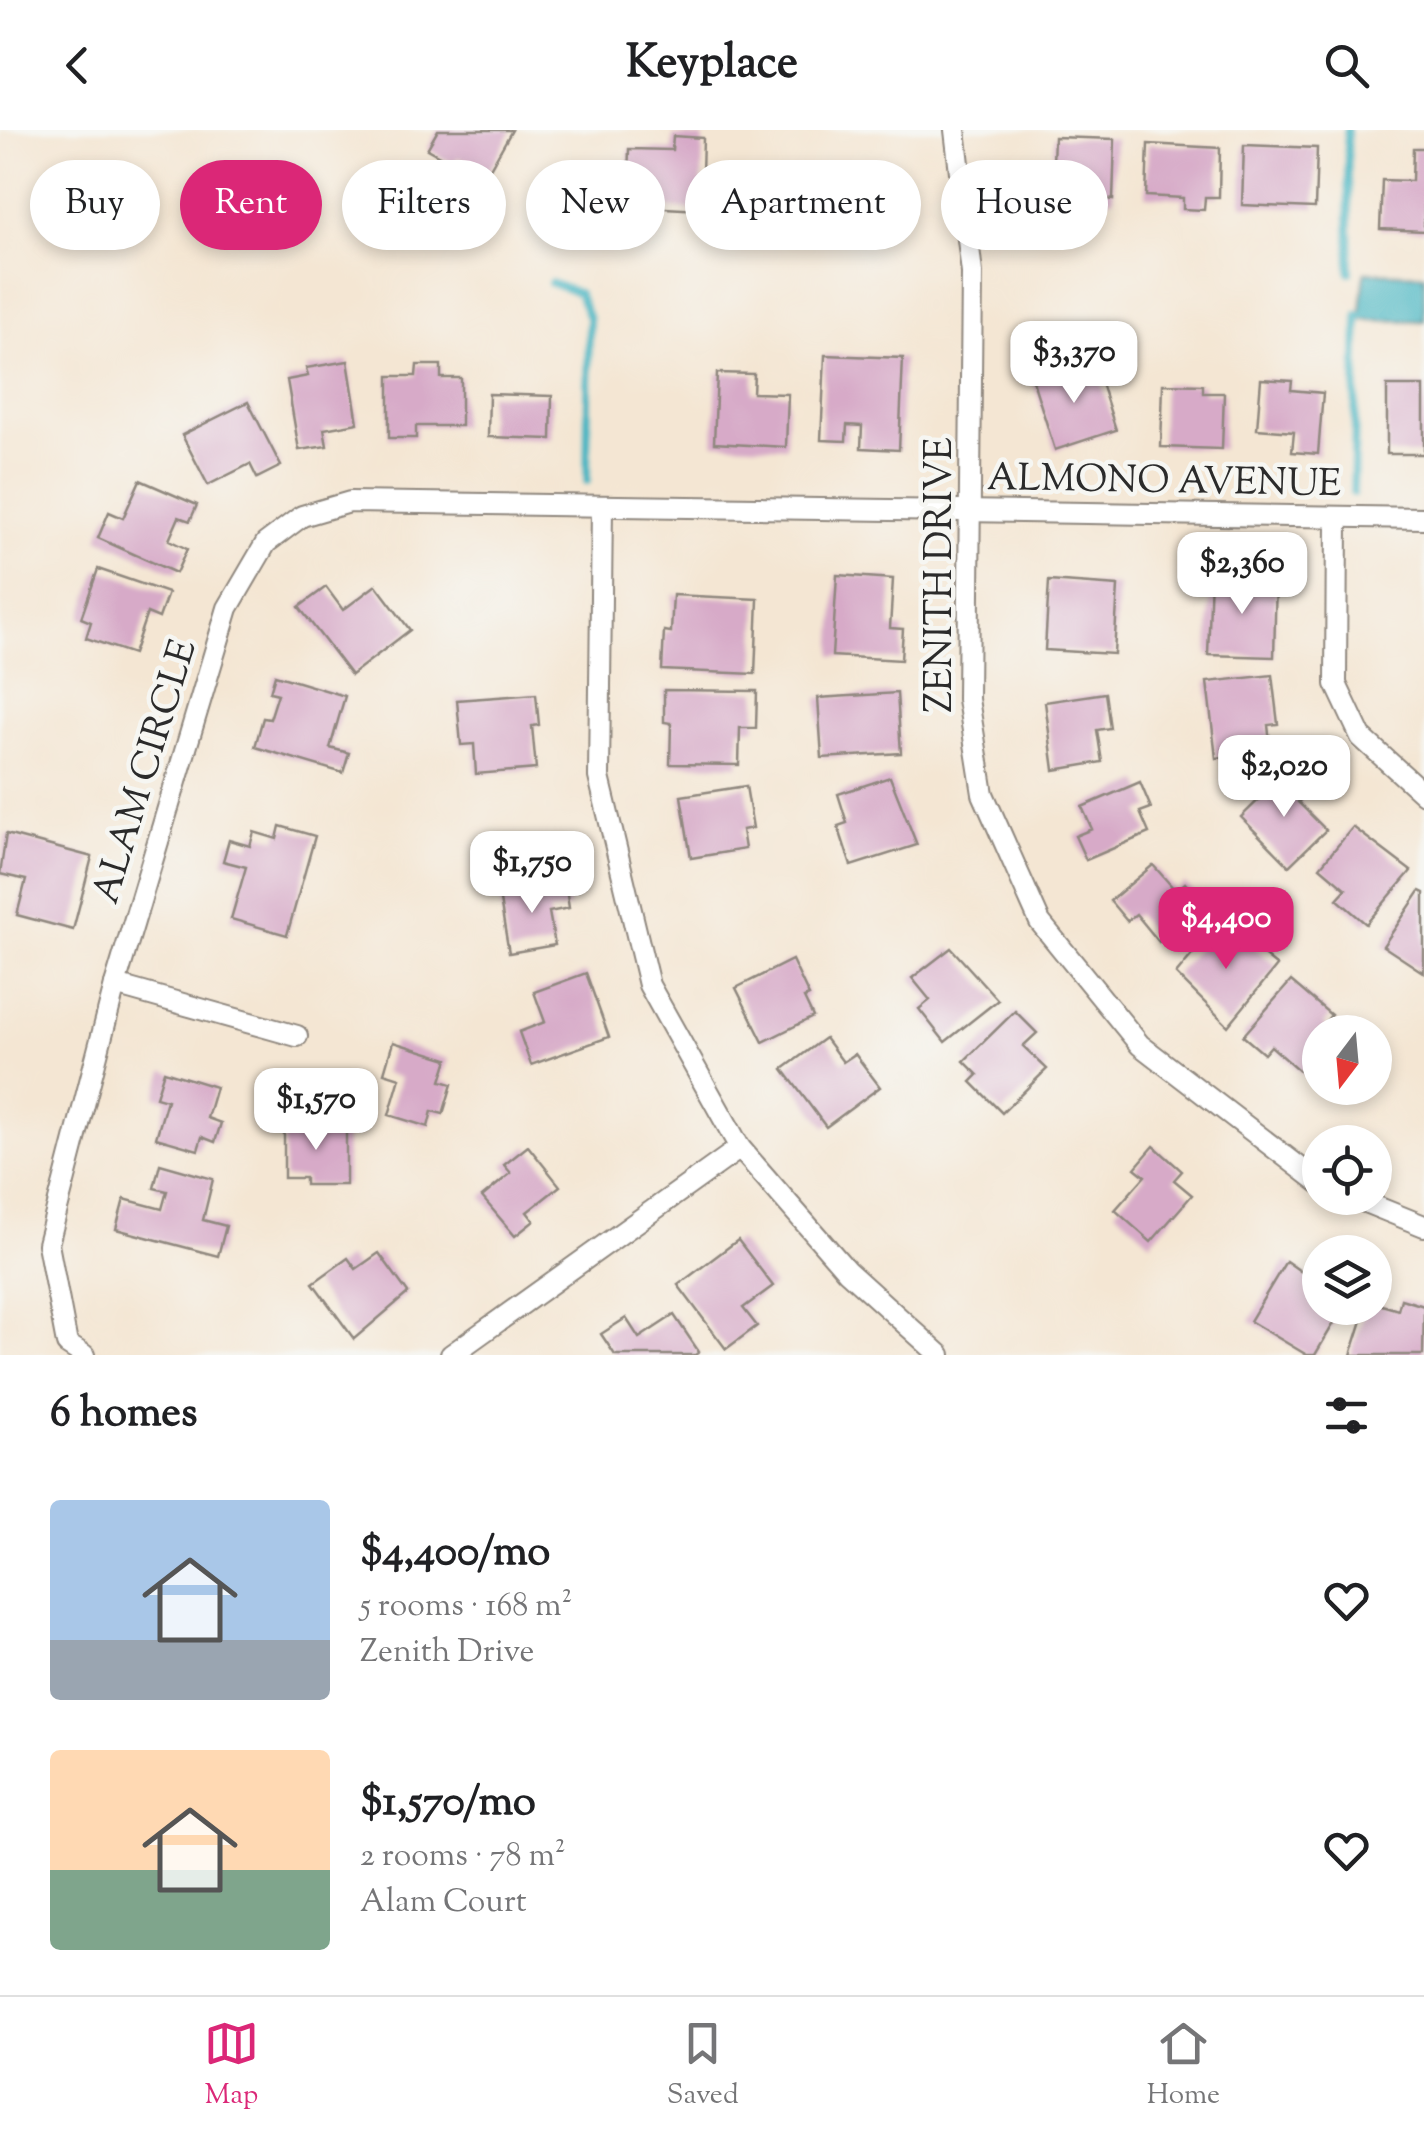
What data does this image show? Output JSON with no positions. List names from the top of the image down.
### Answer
{
  "streets": {
    "street": ["ALMONO AVENUE", "ZENITH DRIVE", "ALAM CIRCLE"]
  },
  "crossings": [
    ["ALMONO AVENUE", "ZENITH DRIVE"],
    ["ALMONO AVENUE", "ALAM CIRCLE"]
  ],
  "north": "bottom",
  "page": {
    "header": "Keyplace",
    "chip": [
      "Buy",
      "Rent",
      "Filters",
      "New",
      "Apartment",
      "House"
    ],
    "price": [
      "$3,370",
      "$2,360",
      "$2,020",
      "$1,750",
      "$4,400",
      "$1,570"
    ],
    "heading": "6 homes",
    "list": [
      {
        "name": "$4,400/mo",
        "note": "5 rooms · 168 m² · Zenith Drive"
      },
      {
        "name": "$1,570/mo",
        "note": "2 rooms · 78 m² · Alam Court"
      }
    ],
    "tabs": ["Map", "Saved", "Home"]
  }
}
